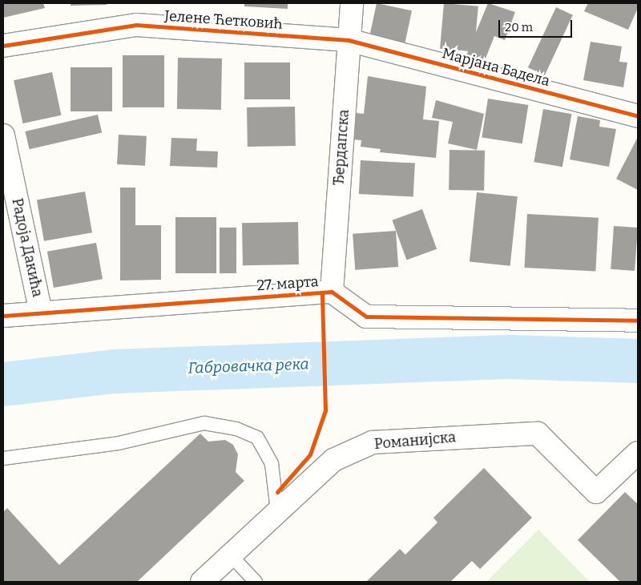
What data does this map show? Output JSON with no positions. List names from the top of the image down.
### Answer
{
  "streets": {
    "street": [
      "Јелене Ћетковић",
      "Марјана Бадела",
      "Ђердапска",
      "Радоја Дакића",
      "27. марта",
      "Романијска"
    ]
  },
  "crossings": [
    ["Јелене Ћетковић", "Марјана Бадела"],
    ["Јелене Ћетковић", "Ђердапска"],
    ["Марјана Бадела", "Ђердапска"],
    ["Ђердапска", "27. марта"],
    ["Радоја Дакића", "27. марта"]
  ],
  "water": ["Габровачка река"],
  "scale_bar": "20 m"
}
